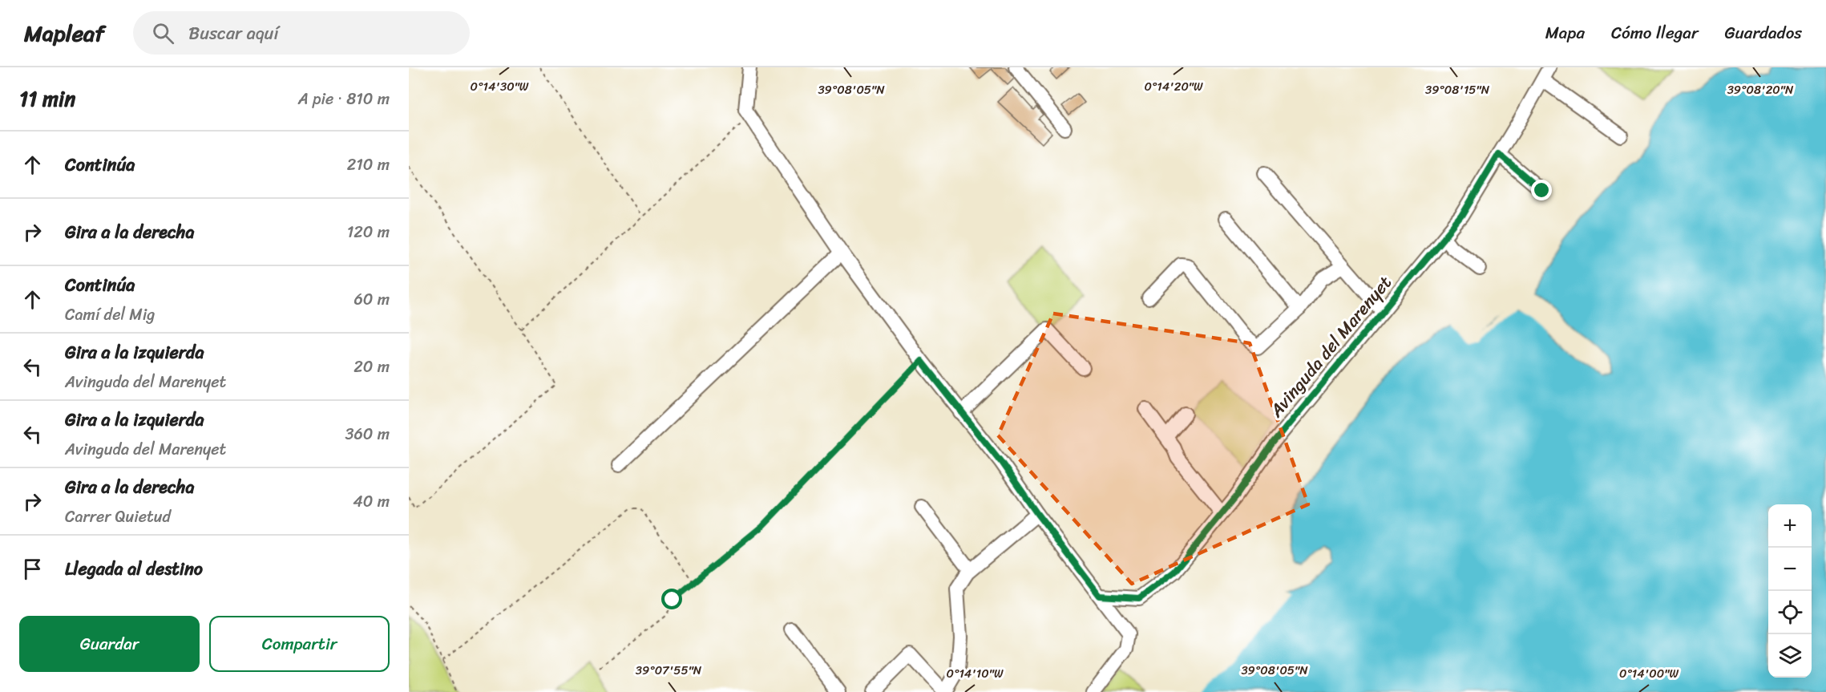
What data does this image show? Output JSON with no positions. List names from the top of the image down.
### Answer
{
  "streets": {
    "street": ["Avinguda del Marenyet"]
  },
  "page": {
    "header": "Mapleaf",
    "search": "Buscar aquí",
    "nav": ["Mapa", "Cómo llegar", "Guardados"],
    "heading": ["11 min", "A pie · 810 m"],
    "list": [
      ["Continúa", "210 m"],
      ["Gira a la derecha", "120 m"],
      ["Continúa", "Camí del Mig", "60 m"],
      ["Gira a la izquierda", "Avinguda del Marenyet", "20 m"],
      ["Gira a la izquierda", "Avinguda del Marenyet", "360 m"],
      ["Gira a la derecha", "Carrer Quietud", "40 m"],
      "Llegada al destino"
    ],
    "map_buttons": ["+", "−"],
    "buttons": ["Guardar", "Compartir"]
  },
  "coordinates": [
    "0°14'30\"W",
    "0°14'20\"W",
    "39°08'05\"N",
    "39°08'15\"N",
    "39°08'20\"N",
    "39°07'55\"N",
    "0°14'10\"W",
    "0°14'00\"W"
  ]
}
